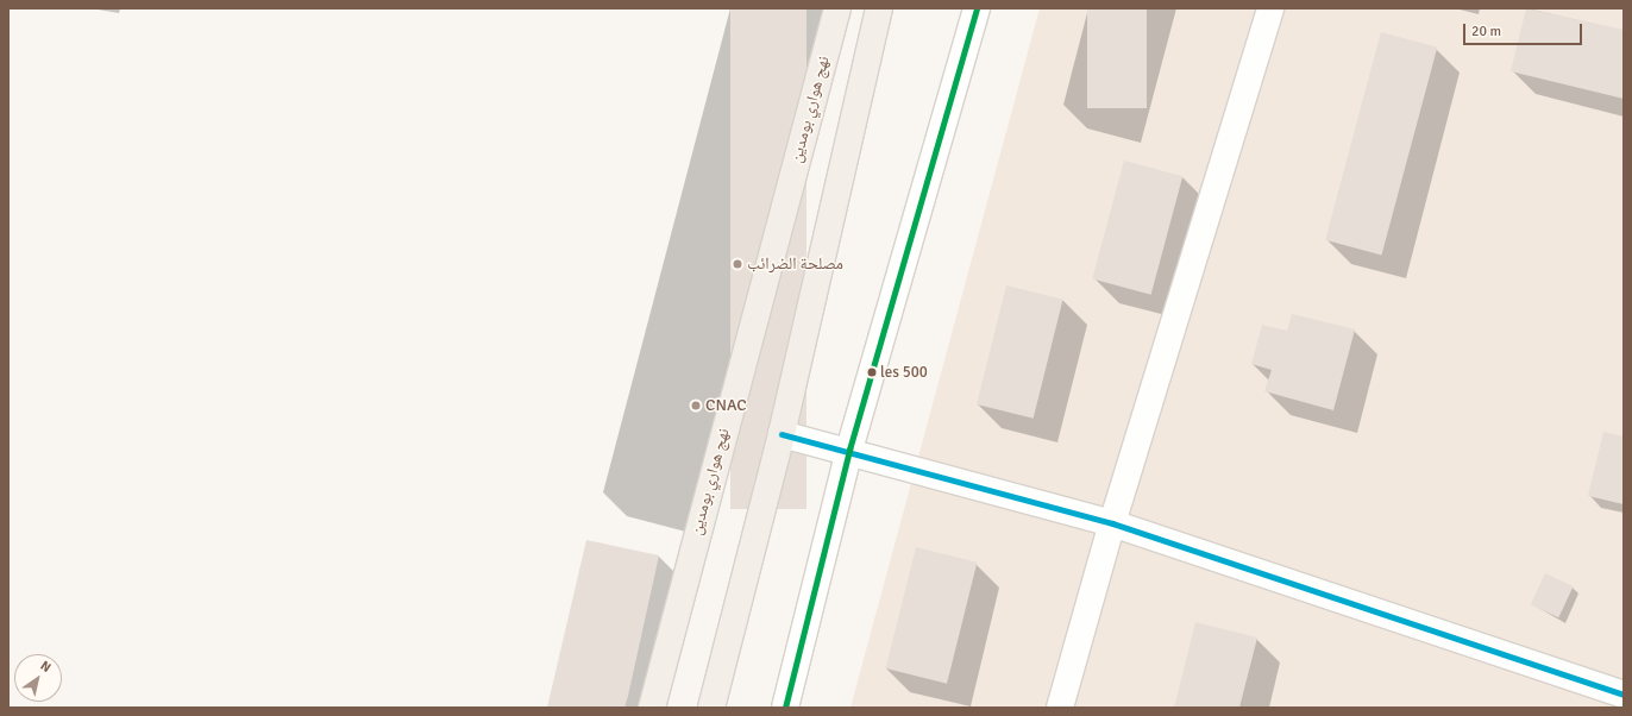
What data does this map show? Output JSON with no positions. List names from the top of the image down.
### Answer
{
  "streets": {
    "main road": ["نهج هواري بومدين"]
  },
  "places": ["مصلحة الضرائب", "les 500", "CNAC"],
  "scale_bar": "20 m",
  "north": "top right"
}
